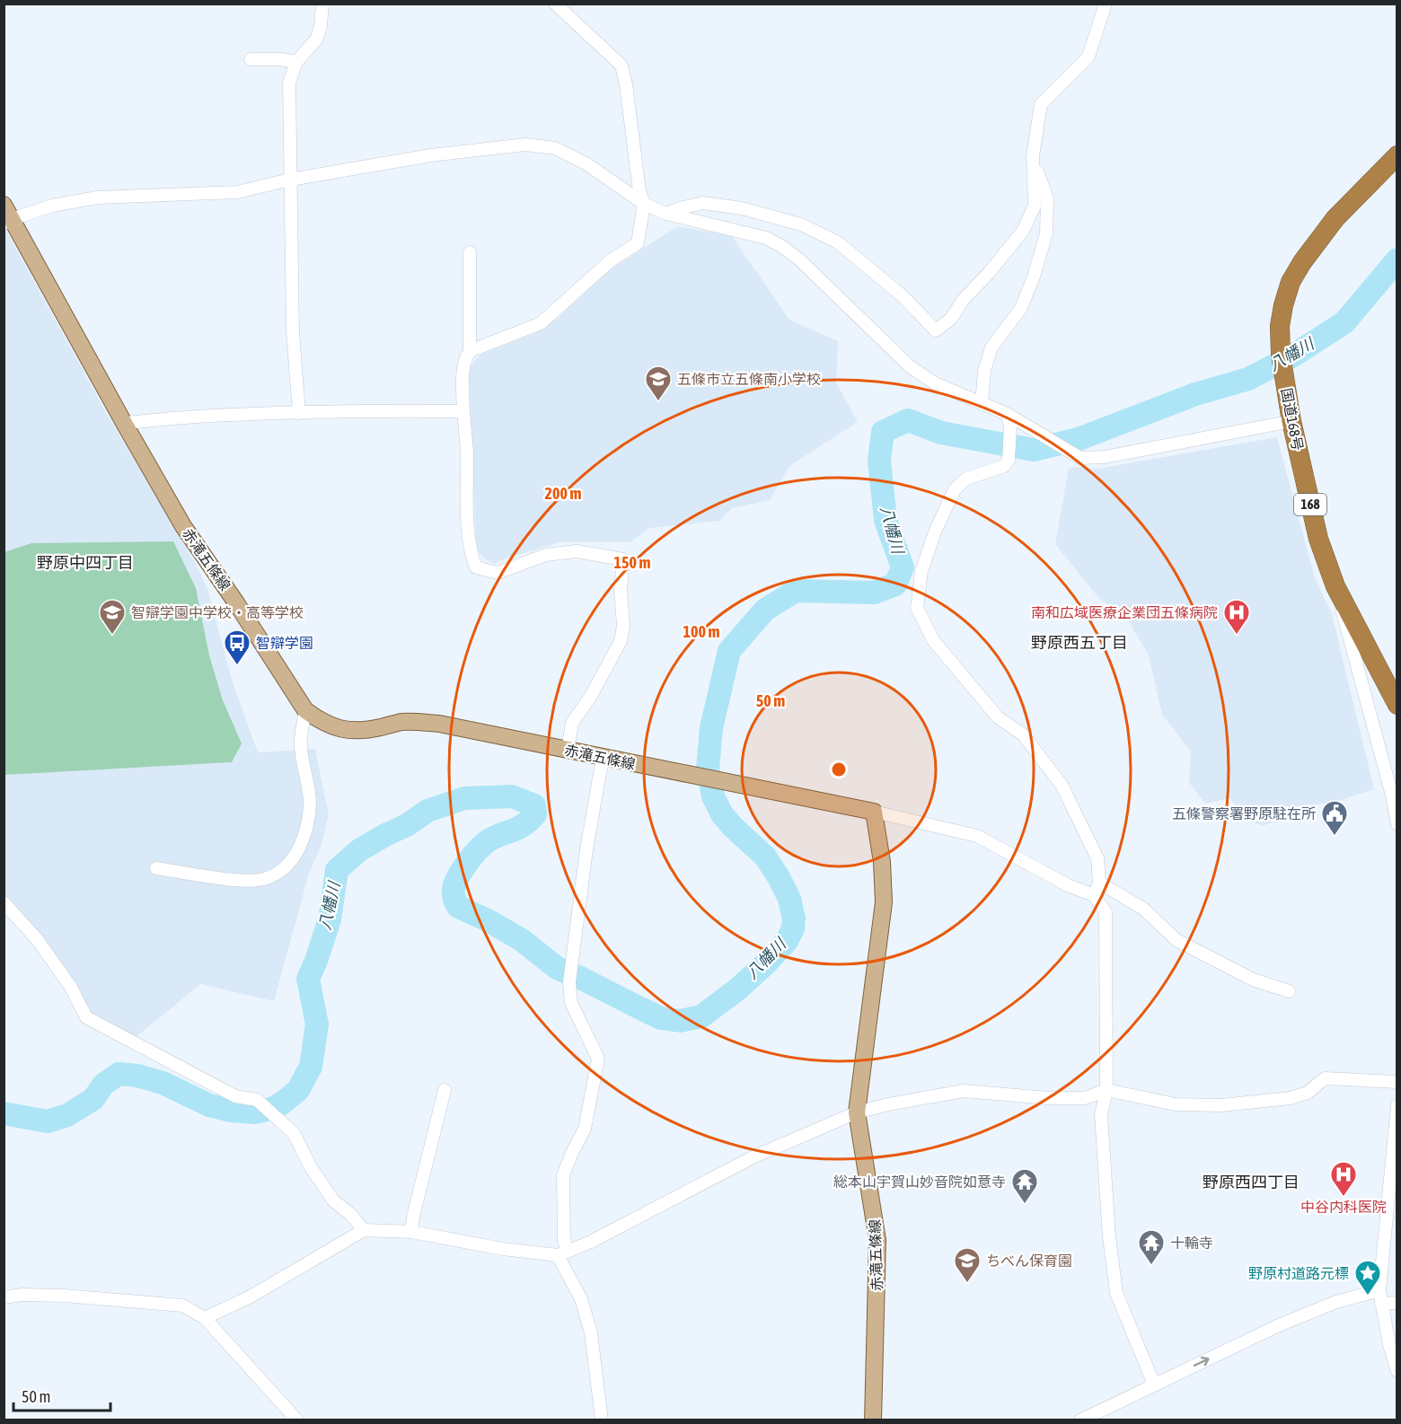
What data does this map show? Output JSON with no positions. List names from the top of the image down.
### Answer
{
  "streets": {
    "highway": ["国道168号", "168"],
    "main road": ["赤滝五條線"]
  },
  "districts": ["野原中四丁目", "野原西五丁目", "野原西四丁目"],
  "water": ["八幡川"],
  "places": {
    "school or university": ["五條市立五條南小学校", "智辯学園中学校・高等学校", "ちべん保育園"],
    "hospital": ["南和広域医療企業団五條病院", "中谷内科医院"],
    "bus stop": ["智辯学園"],
    "public building": ["五條警察署野原駐在所"],
    "temple": ["総本山宇賀山妙音院如意寺", "十輪寺"],
    "place": ["野原村道路元標"]
  },
  "scale_bar": "50 m",
  "rings": [
    "200 m",
    "150 m",
    "100 m",
    "50 m"
  ]
}
